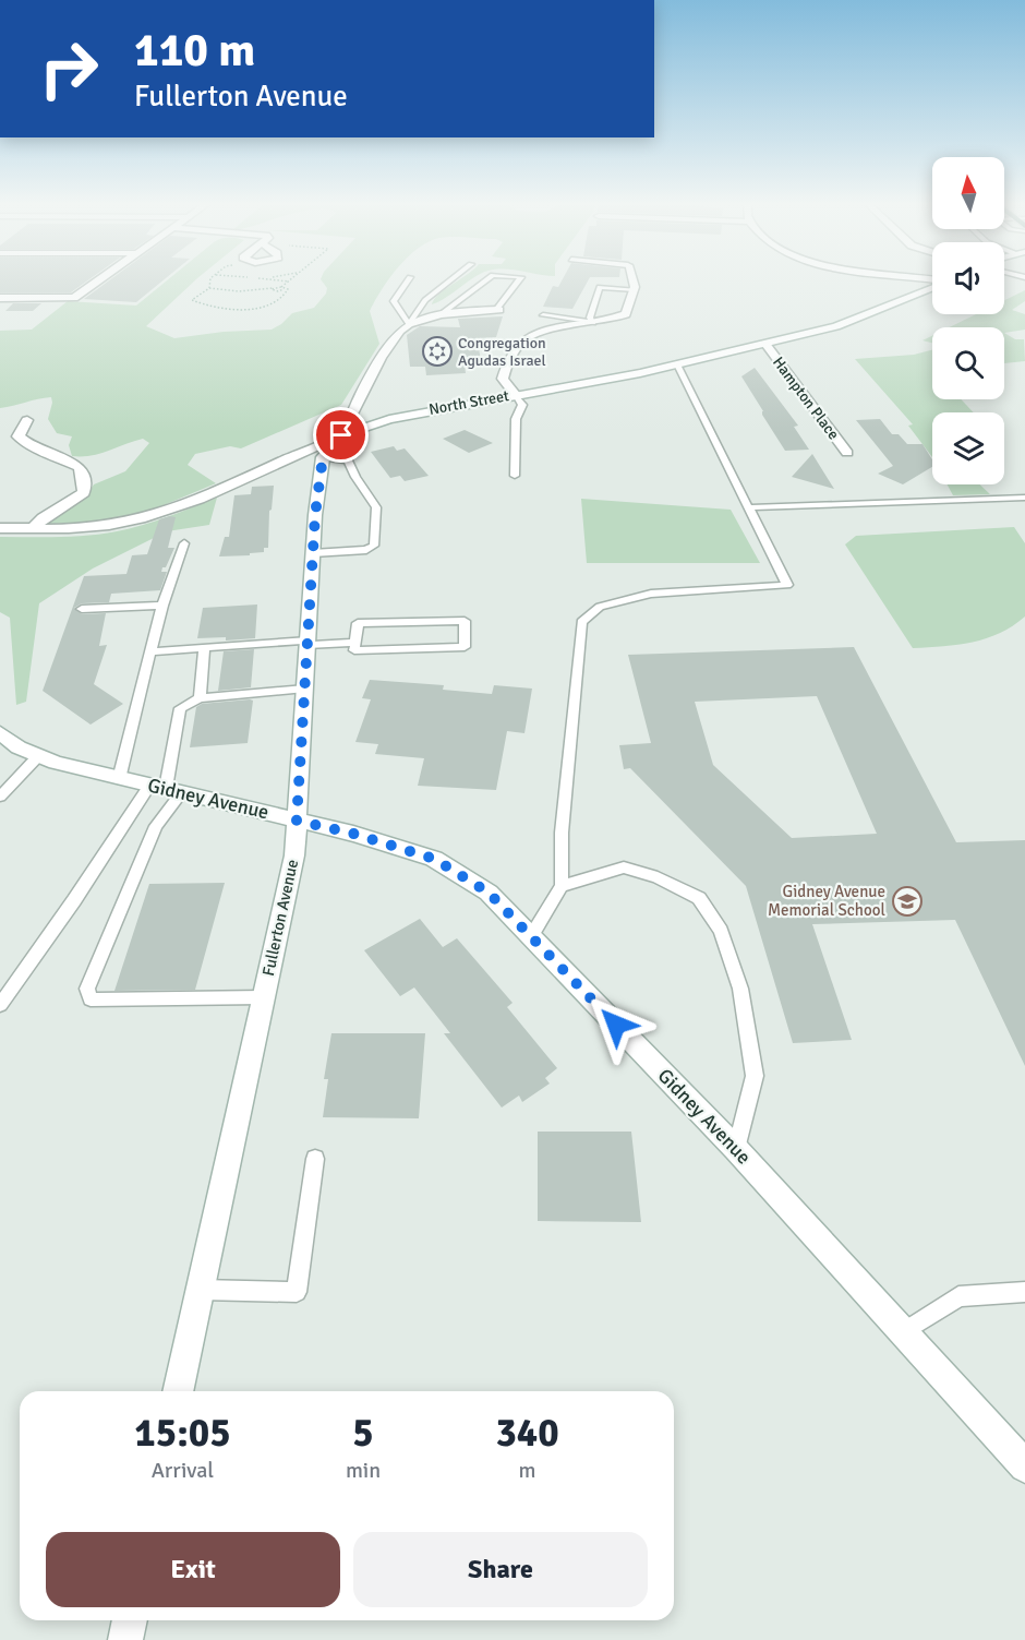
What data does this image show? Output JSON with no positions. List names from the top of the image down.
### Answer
{
  "streets": {
    "street": [
      "Hampton Place",
      "North Street",
      "Gidney Avenue",
      "Fullerton Avenue"
    ]
  },
  "crossings": [
    ["Hampton Place", "North Street"],
    ["Gidney Avenue", "Fullerton Avenue"]
  ],
  "places": {
    "synagogue": ["Congregation Agudas Israel"],
    "school or university": ["Gidney Avenue Memorial School"]
  },
  "north": "top",
  "page": {
    "turn": ["110 m", "Fullerton Avenue"],
    "eta": [
      "15:05",
      "Arrival",
      "5",
      "min",
      "340",
      "m"
    ],
    "buttons": ["Exit", "Share"]
  }
}
